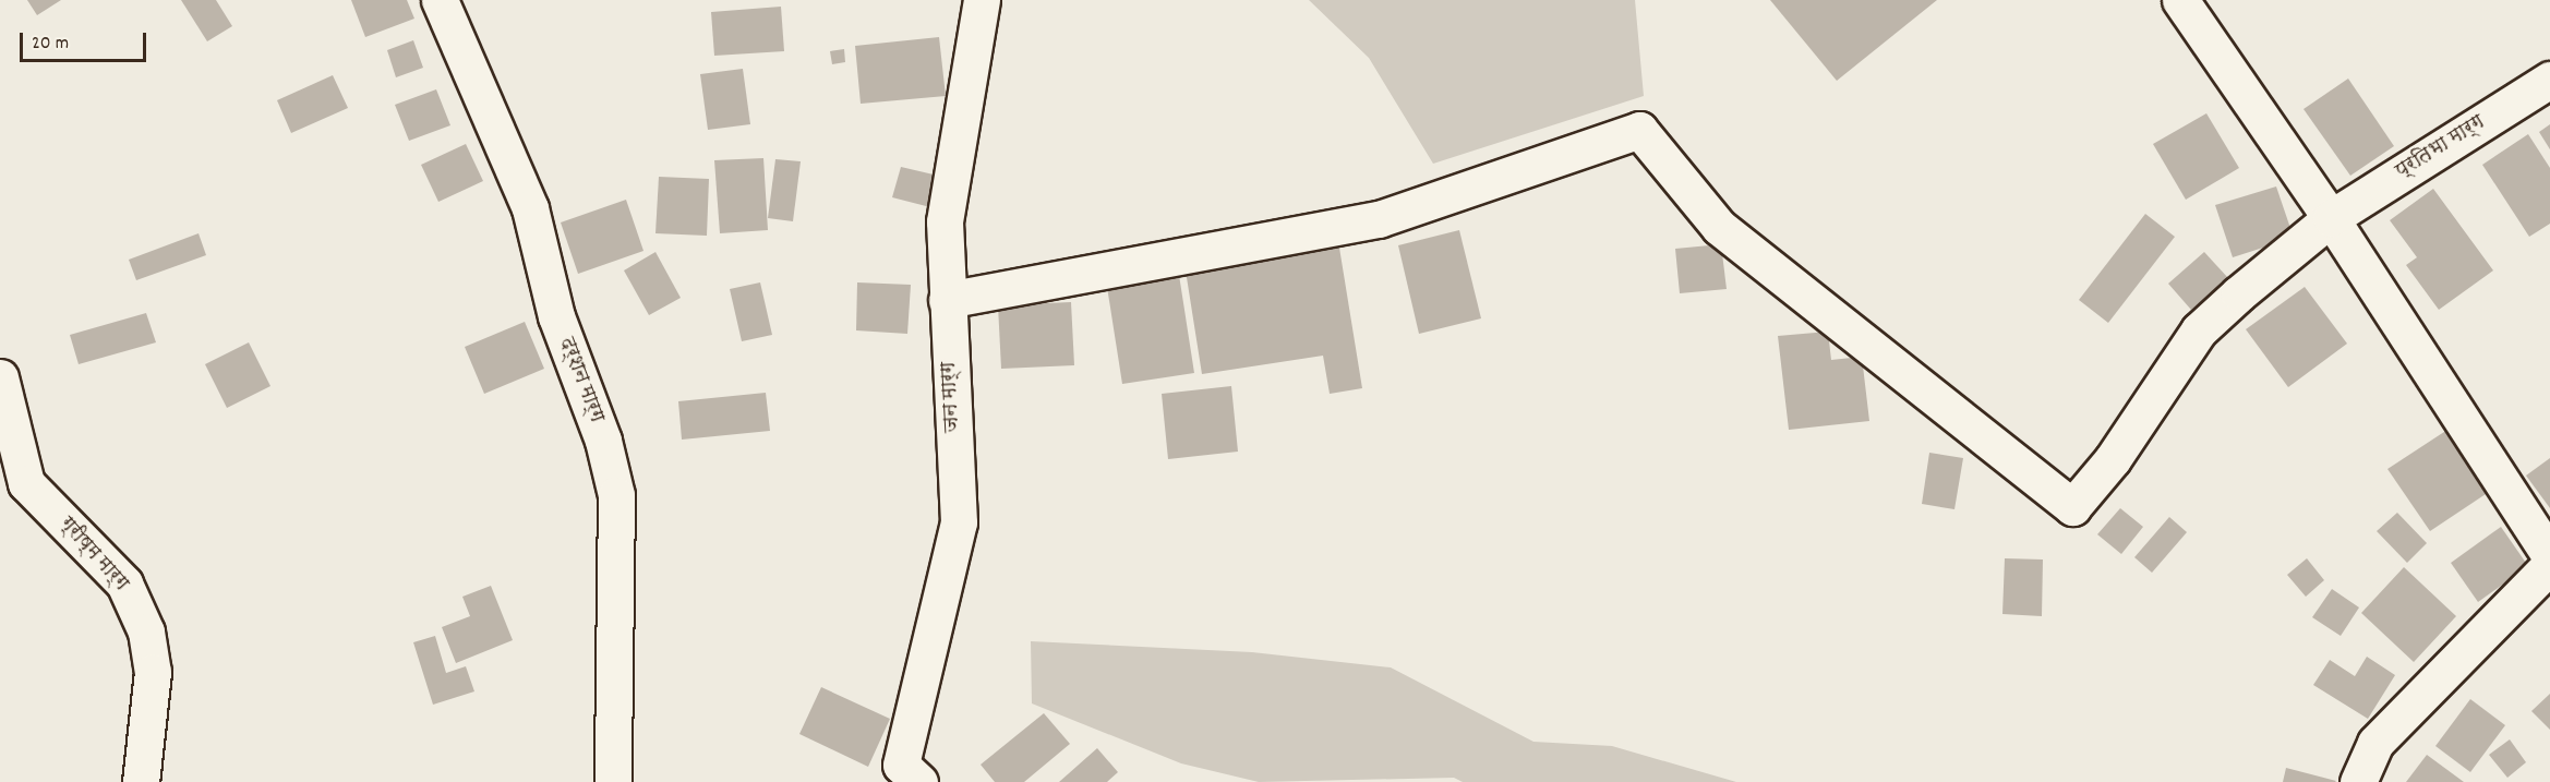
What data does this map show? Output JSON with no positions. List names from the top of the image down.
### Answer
{
  "streets": {
    "street": [
      "प्रतिभा मार्ग",
      "दर्शन मार्ग",
      "जन मार्ग",
      "ग्रीष्म मार्ग"
    ]
  },
  "crossings": [
    ["प्रतिभा मार्ग", "जन मार्ग"]
  ],
  "scale_bar": "20 m"
}
